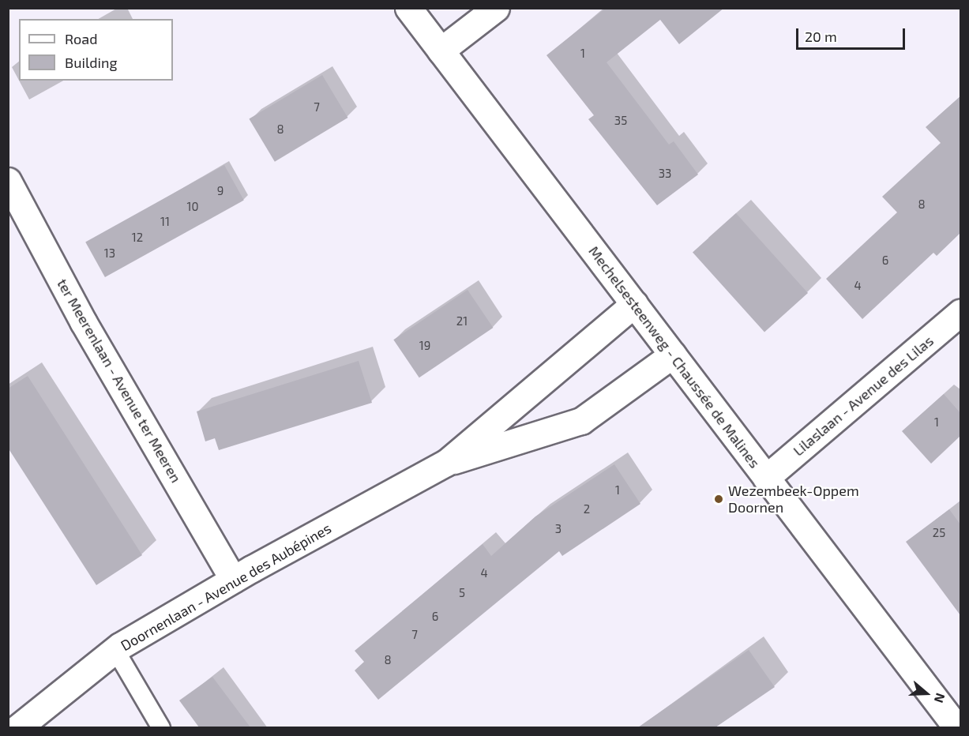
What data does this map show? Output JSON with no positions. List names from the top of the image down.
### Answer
{
  "streets": {
    "street": [
      "Mechelsesteenweg - Chaussée de Malines",
      "ter Meerenlaan - Avenue ter Meeren",
      "Lilaslaan - Avenue des Lilas",
      "Doornenlaan - Avenue des Aubépines"
    ]
  },
  "crossings": [
    ["Mechelsesteenweg - Chaussée de Malines", "Lilaslaan - Avenue des Lilas"],
    ["Mechelsesteenweg - Chaussée de Malines", "Doornenlaan - Avenue des Aubépines"],
    ["ter Meerenlaan - Avenue ter Meeren", "Doornenlaan - Avenue des Aubépines"]
  ],
  "places": ["Wezembeek-Oppem Doornen"],
  "house_numbers": [
    "1",
    "7",
    "35",
    "8",
    "33",
    "9",
    "8",
    "10",
    "11",
    "12",
    "13",
    "6",
    "4",
    "21",
    "19",
    "1",
    "1",
    "2",
    "3",
    "25",
    "4",
    "5",
    "6",
    "7",
    "8"
  ],
  "legend": ["Road", "Building"],
  "scale_bar": "20 m",
  "north": "right"
}
